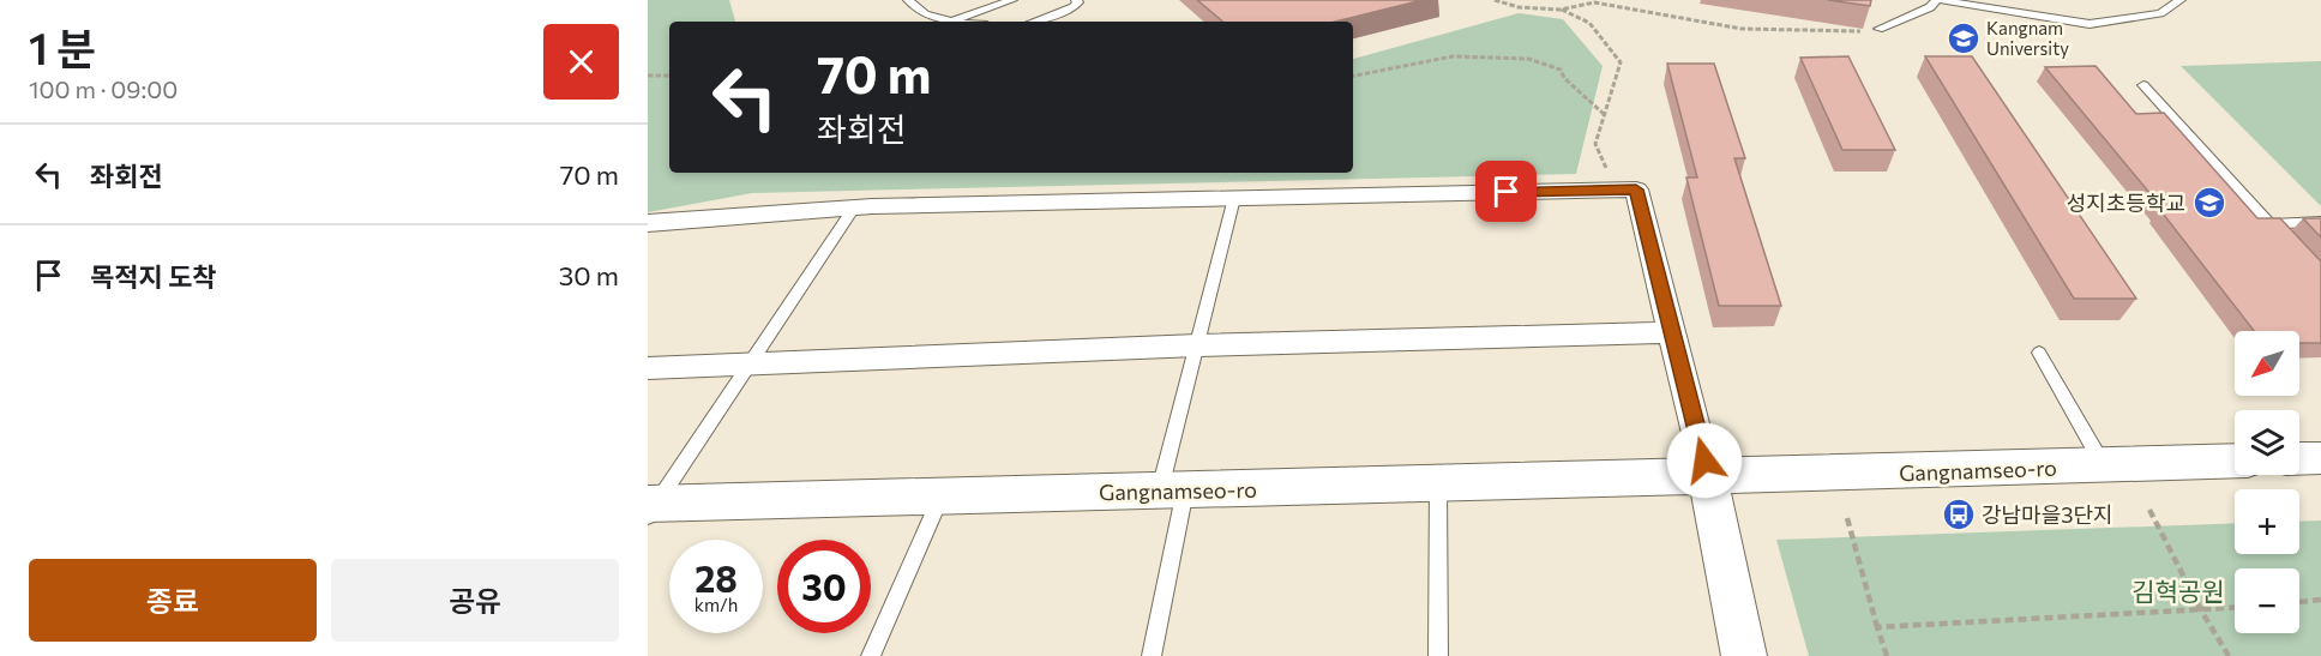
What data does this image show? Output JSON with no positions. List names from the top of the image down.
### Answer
{
  "streets": {
    "street": ["Gangnamseo-ro"]
  },
  "parks": ["김혁공원"],
  "places": {
    "school or university": ["Kangnam University", "성지초등학교"],
    "bus stop": ["강남마을3단지"]
  },
  "north": "bottom left",
  "page": {
    "heading": ["1 분", "100 m · 09:00"],
    "turn": ["70 m", "좌회전"],
    "list": [
      {
        "name": "좌회전",
        "value": "70 m"
      },
      {
        "name": "목적지 도착",
        "value": "30 m"
      }
    ],
    "map_buttons": ["+", "−"],
    "speed": "28 km/h",
    "limit": "30",
    "buttons": ["종료", "공유"]
  }
}
